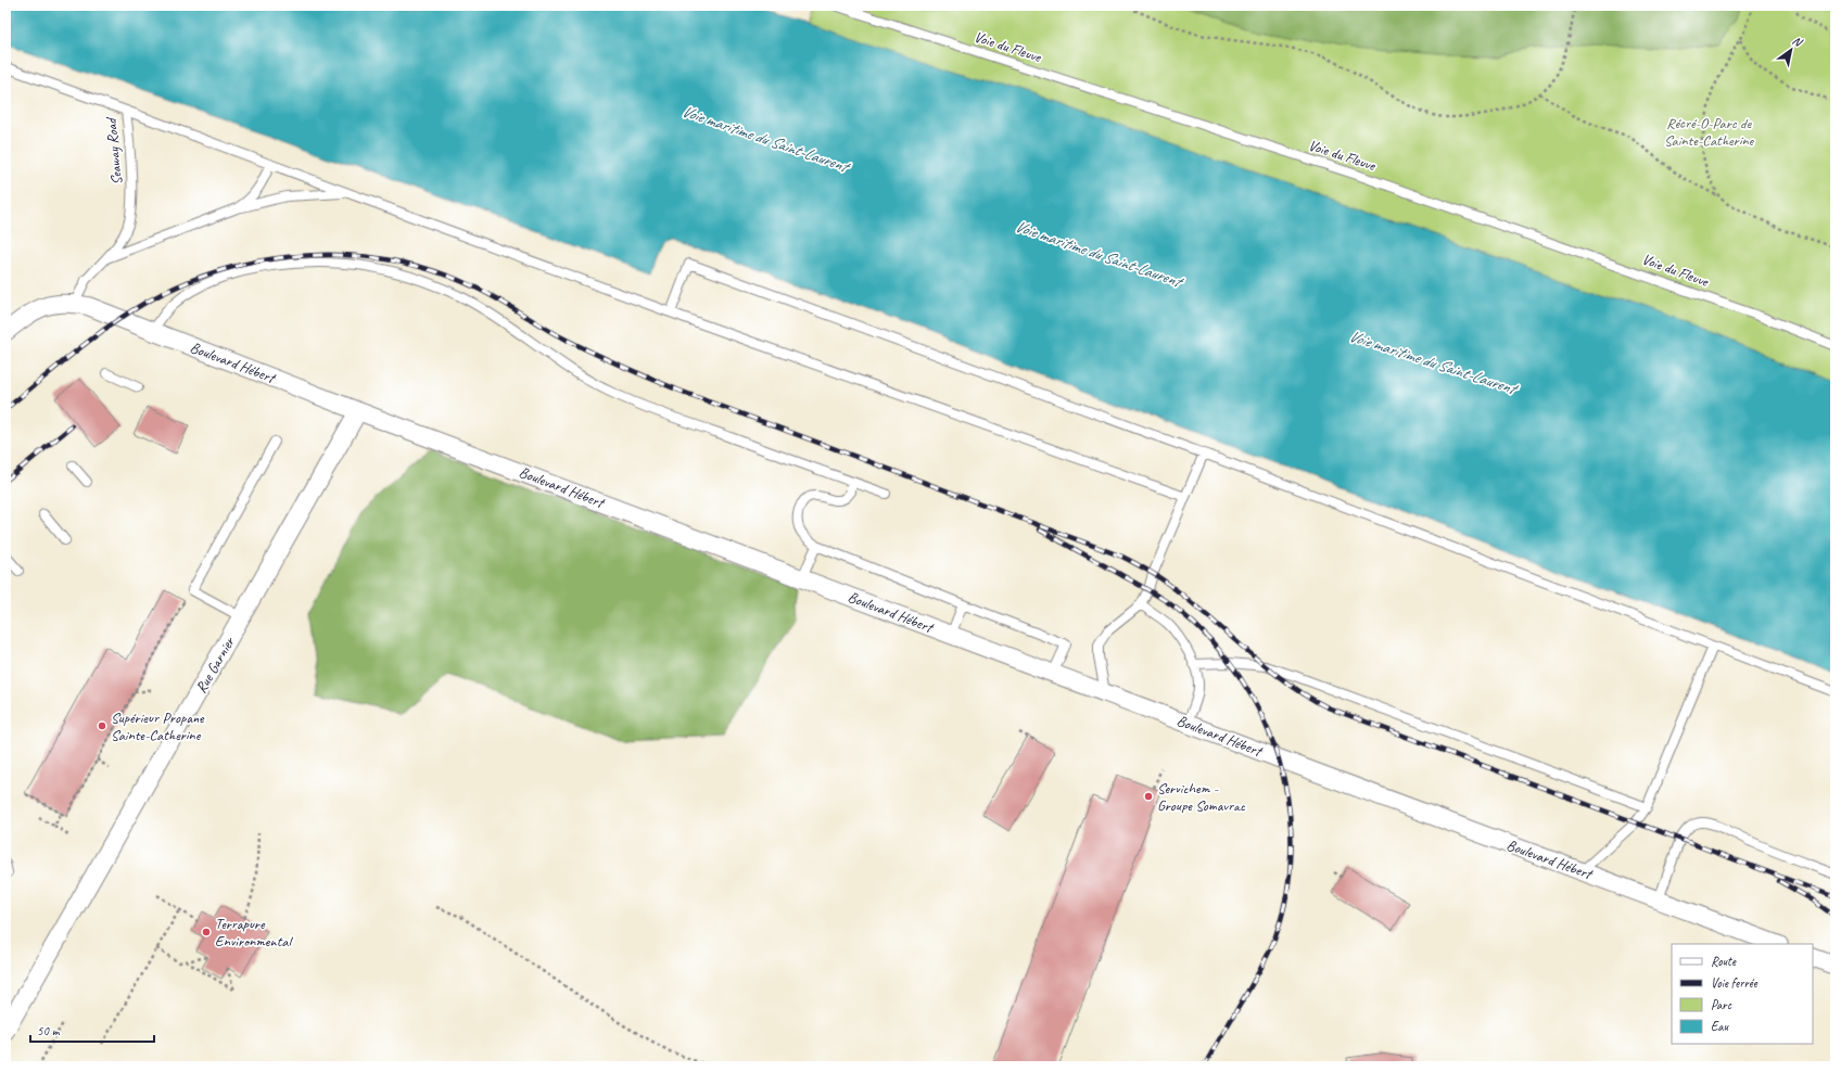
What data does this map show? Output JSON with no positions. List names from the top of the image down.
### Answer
{
  "streets": {
    "street": ["Boulevard Hébert", "Rue Garnier"],
    "lane": ["Voie du Fleuve", "Seaway Road"]
  },
  "crossings": [
    ["Seaway Road", "Boulevard Hébert"],
    ["Boulevard Hébert", "Rue Garnier"]
  ],
  "water": ["Voie maritime du Saint-Laurent"],
  "parks": ["Récré-O-Parc de Sainte-Catherine"],
  "places": ["Supérieur Propane Sainte-Catherine", "Servichem - Groupe Somavrac", "Terrapure Environmental"],
  "legend": [
    "Route",
    "Voie ferrée",
    "Parc",
    "Eau"
  ],
  "scale_bar": "50 m",
  "north": "top right"
}
